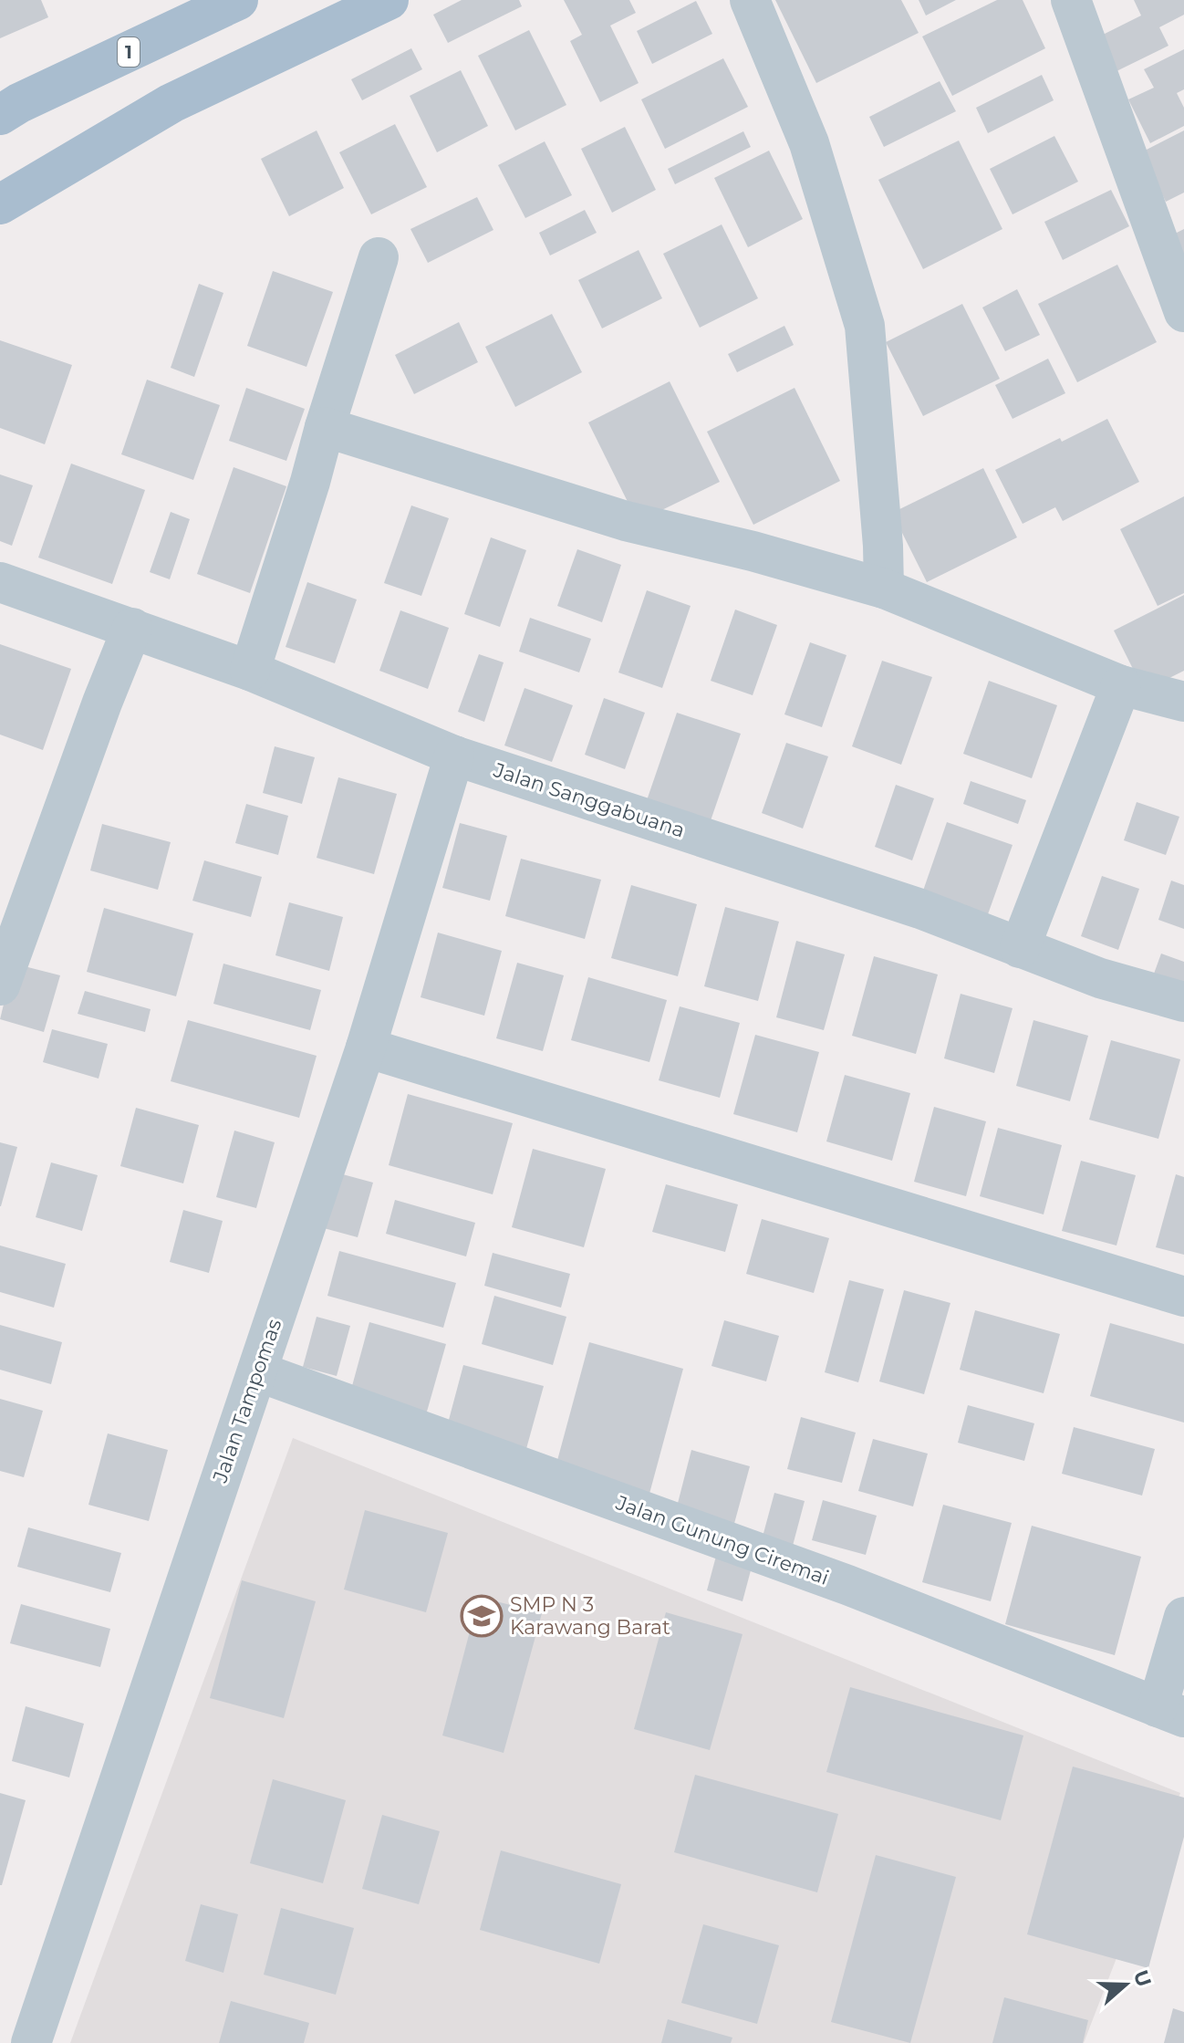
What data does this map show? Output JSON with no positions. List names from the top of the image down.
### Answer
{
  "streets": {
    "main road": ["1"],
    "street": ["Jalan Sanggabuana", "Jalan Tampomas", "Jalan Gunung Ciremai"]
  },
  "crossings": [
    ["Jalan Sanggabuana", "Jalan Tampomas"],
    ["Jalan Tampomas", "Jalan Gunung Ciremai"]
  ],
  "places": {
    "school or university": ["SMP N 3 Karawang Barat"]
  },
  "north": "right"
}
